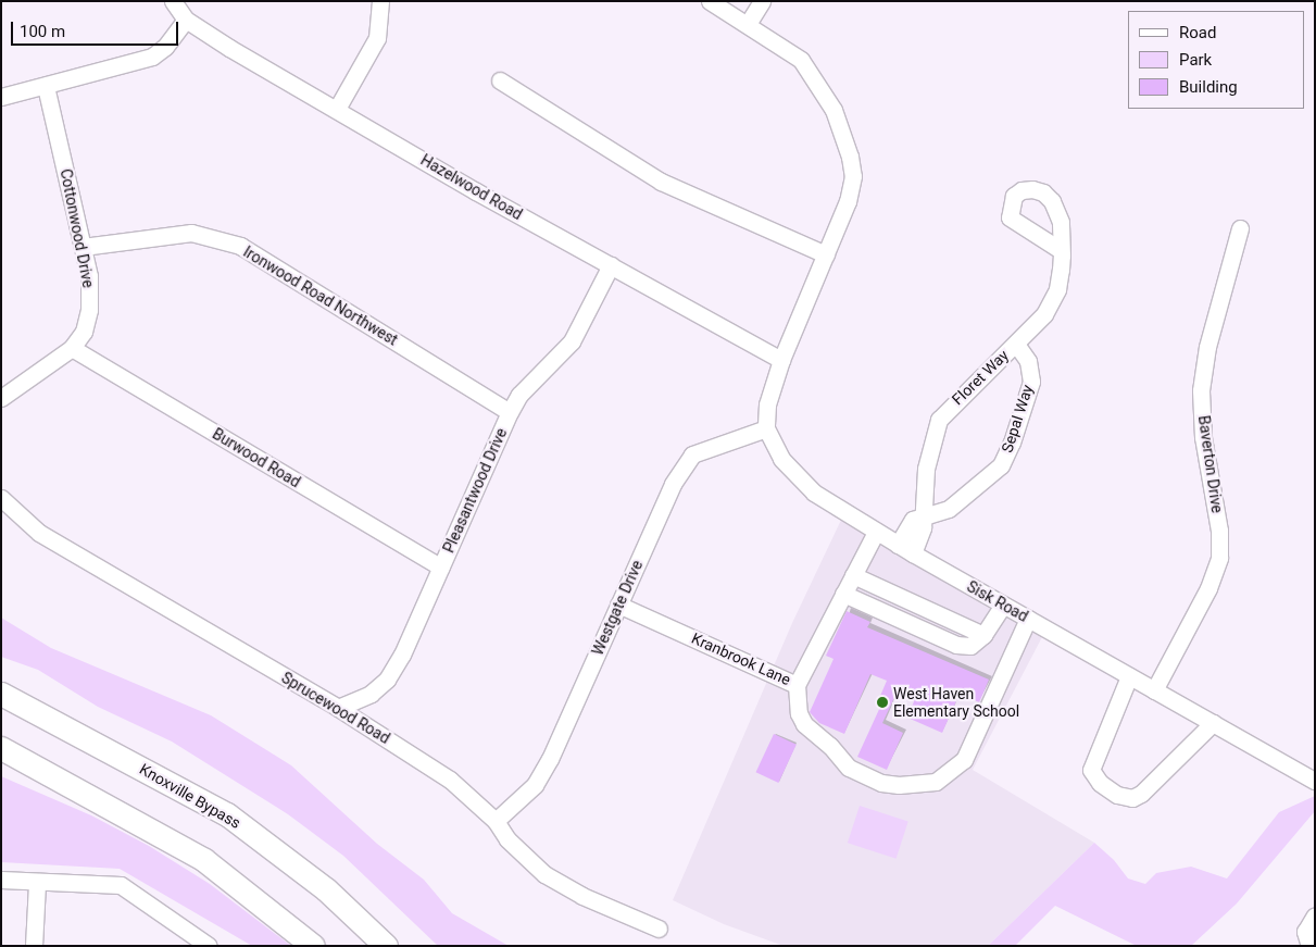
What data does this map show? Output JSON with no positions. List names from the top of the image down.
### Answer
{
  "streets": {
    "highway": ["Knoxville Bypass"],
    "street": [
      "Hazelwood Road",
      "Cottonwood Drive",
      "Ironwood Road Northwest",
      "Floret Way",
      "Sepal Way",
      "Burwood Road",
      "Baverton Drive",
      "Pleasantwood Drive",
      "Sisk Road",
      "Westgate Drive",
      "Kranbrook Lane",
      "Sprucewood Road"
    ]
  },
  "crossings": [
    ["Hazelwood Road", "Pleasantwood Drive"],
    ["Cottonwood Drive", "Ironwood Road Northwest"],
    ["Cottonwood Drive", "Burwood Road"],
    ["Ironwood Road Northwest", "Pleasantwood Drive"],
    ["Floret Way", "Sepal Way"],
    ["Floret Way", "Sisk Road"],
    ["Burwood Road", "Pleasantwood Drive"],
    ["Baverton Drive", "Sisk Road"],
    ["Pleasantwood Drive", "Sprucewood Road"],
    ["Sisk Road", "Westgate Drive"],
    ["Sisk Road", "Kranbrook Lane"],
    ["Westgate Drive", "Kranbrook Lane"],
    ["Westgate Drive", "Sprucewood Road"]
  ],
  "places": ["West Haven Elementary School"],
  "legend": ["Road", "Park", "Building"],
  "scale_bar": "100 m"
}
